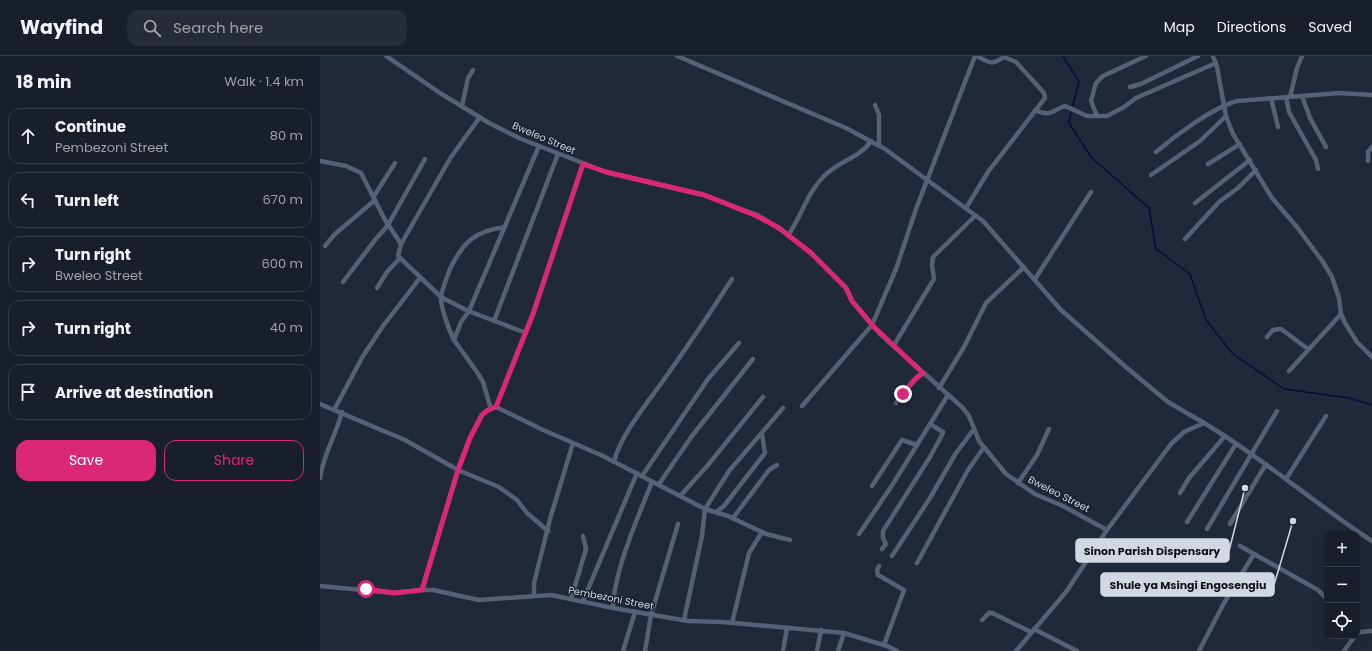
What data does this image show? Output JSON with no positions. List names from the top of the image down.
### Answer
{
  "streets": {
    "street": ["Bweleo Street", "Pembezoni Street"]
  },
  "places": ["Sinon Parish Dispensary", "Shule ya Msingi Engosengiu"],
  "page": {
    "header": "Wayfind",
    "search": "Search here",
    "nav": ["Map", "Directions", "Saved"],
    "heading": ["18 min", "Walk · 1.4 km"],
    "list": [
      ["Continue", "Pembezoni Street", "80 m"],
      ["Turn left", "670 m"],
      ["Turn right", "Bweleo Street", "600 m"],
      ["Turn right", "40 m"],
      "Arrive at destination"
    ],
    "buttons": ["Save", "Share"],
    "map_buttons": ["+", "−"]
  }
}
